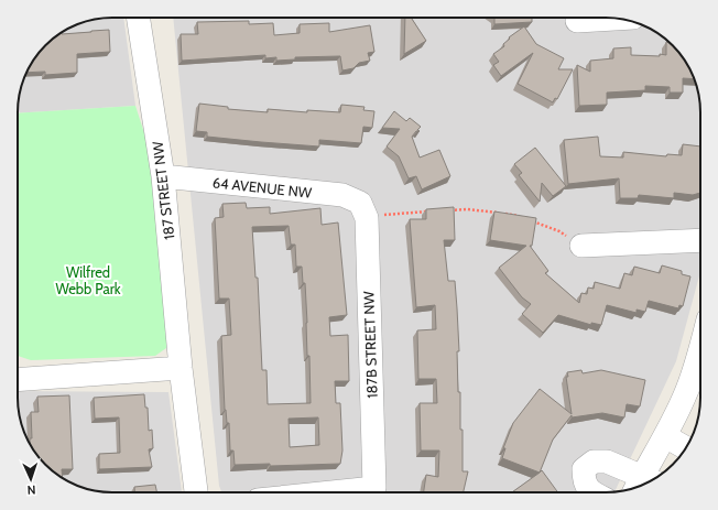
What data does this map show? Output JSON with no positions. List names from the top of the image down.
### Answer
{
  "streets": {
    "street": ["64 AVENUE NW", "187 STREET NW", "187B STREET NW"]
  },
  "crossings": [
    ["64 AVENUE NW", "187 STREET NW"],
    ["64 AVENUE NW", "187B STREET NW"]
  ],
  "parks": ["Wilfred Webb Park"],
  "north": "bottom"
}
